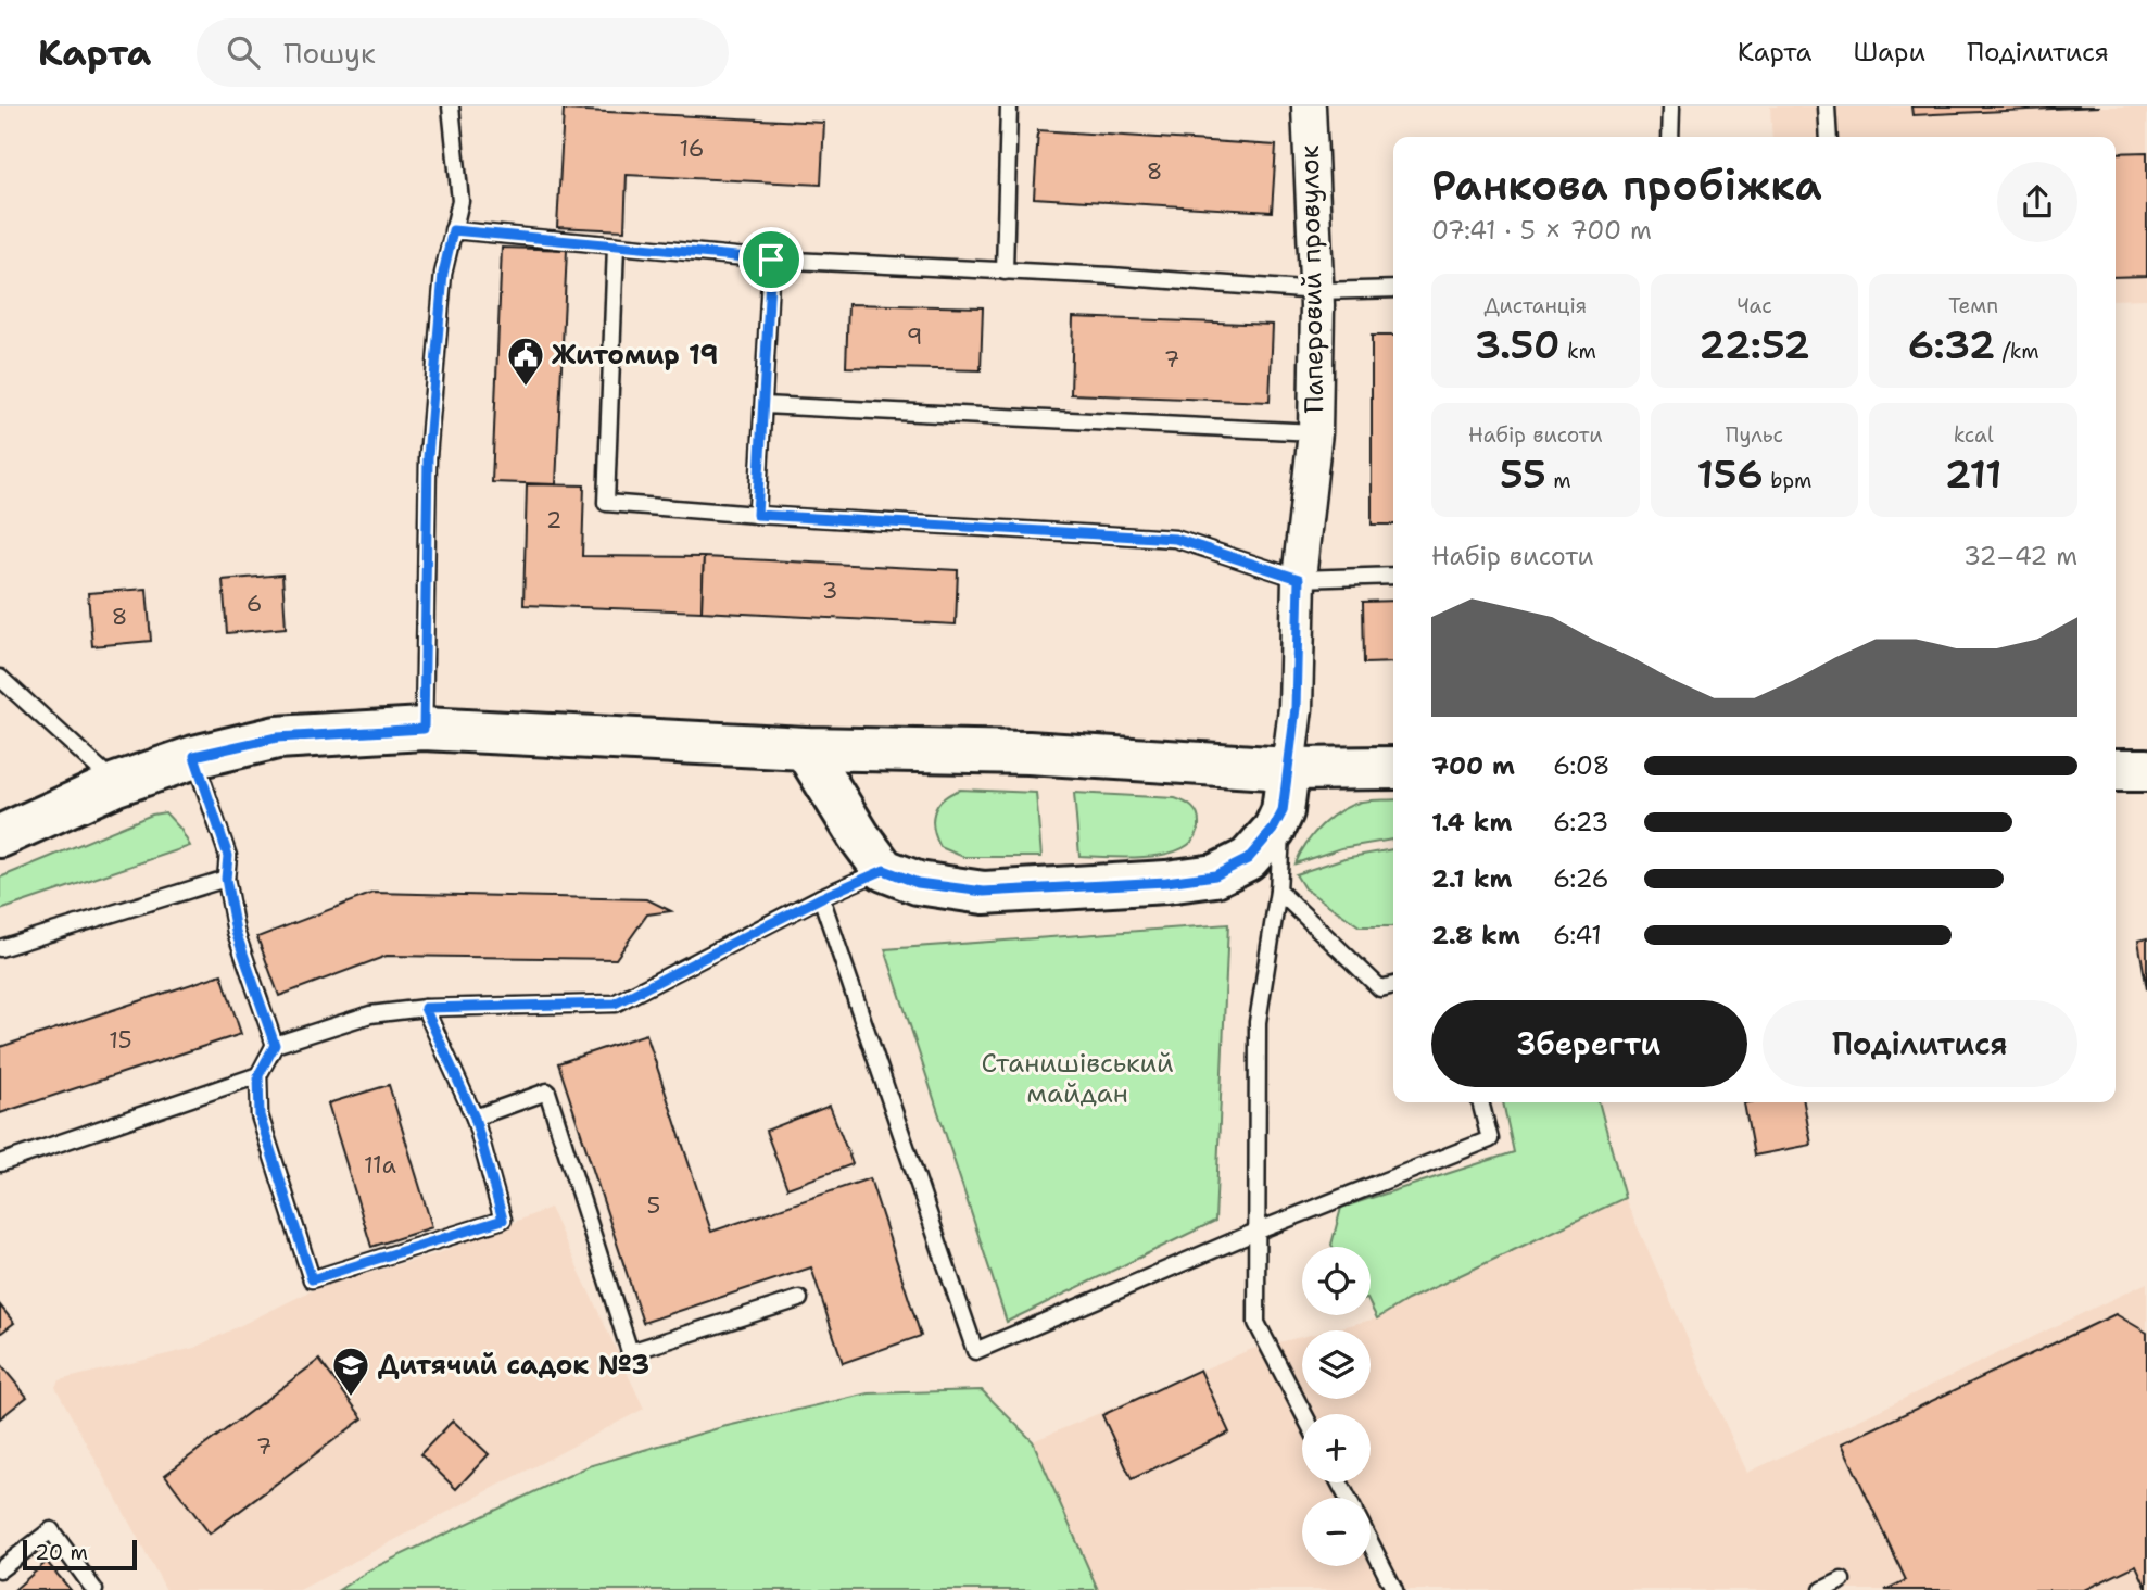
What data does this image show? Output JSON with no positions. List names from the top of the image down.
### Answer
{
  "streets": {
    "street": ["Паперовий провулок"]
  },
  "parks": ["Станишівський майдан"],
  "places": {
    "public building": ["Житомир 19"],
    "school or university": ["Дитячий садок №3"]
  },
  "house_numbers": [
    "16",
    "8",
    "9",
    "7",
    "2",
    "3",
    "6",
    "8",
    "15",
    "11а",
    "5",
    "7"
  ],
  "scale_bar": "20 m",
  "page": {
    "header": "Карта",
    "search": "Пошук",
    "nav": ["Карта", "Шари", "Поділитися"],
    "heading": ["Ранкова пробіжка", "07:41 · 5 × 700 m"],
    "stats": [
      ["Дистанція", "3.50 km"],
      ["Час", "22:52"],
      ["Темп", "6:32 /km"],
      ["Набір висоти", "55 m"],
      ["Пульс", "156 bpm"],
      ["kcal", "211"]
    ],
    "chart": ["Набір висоти", "32–42 m"],
    "list": [
      {
        "name": "700 m",
        "note": "6:08"
      },
      {
        "name": "1.4 km",
        "note": "6:23"
      },
      {
        "name": "2.1 km",
        "note": "6:26"
      },
      {
        "name": "2.8 km",
        "note": "6:41"
      }
    ],
    "buttons": ["Зберегти", "Поділитися"],
    "map_buttons": ["+", "−"],
    "scale": "20 m"
  }
}
